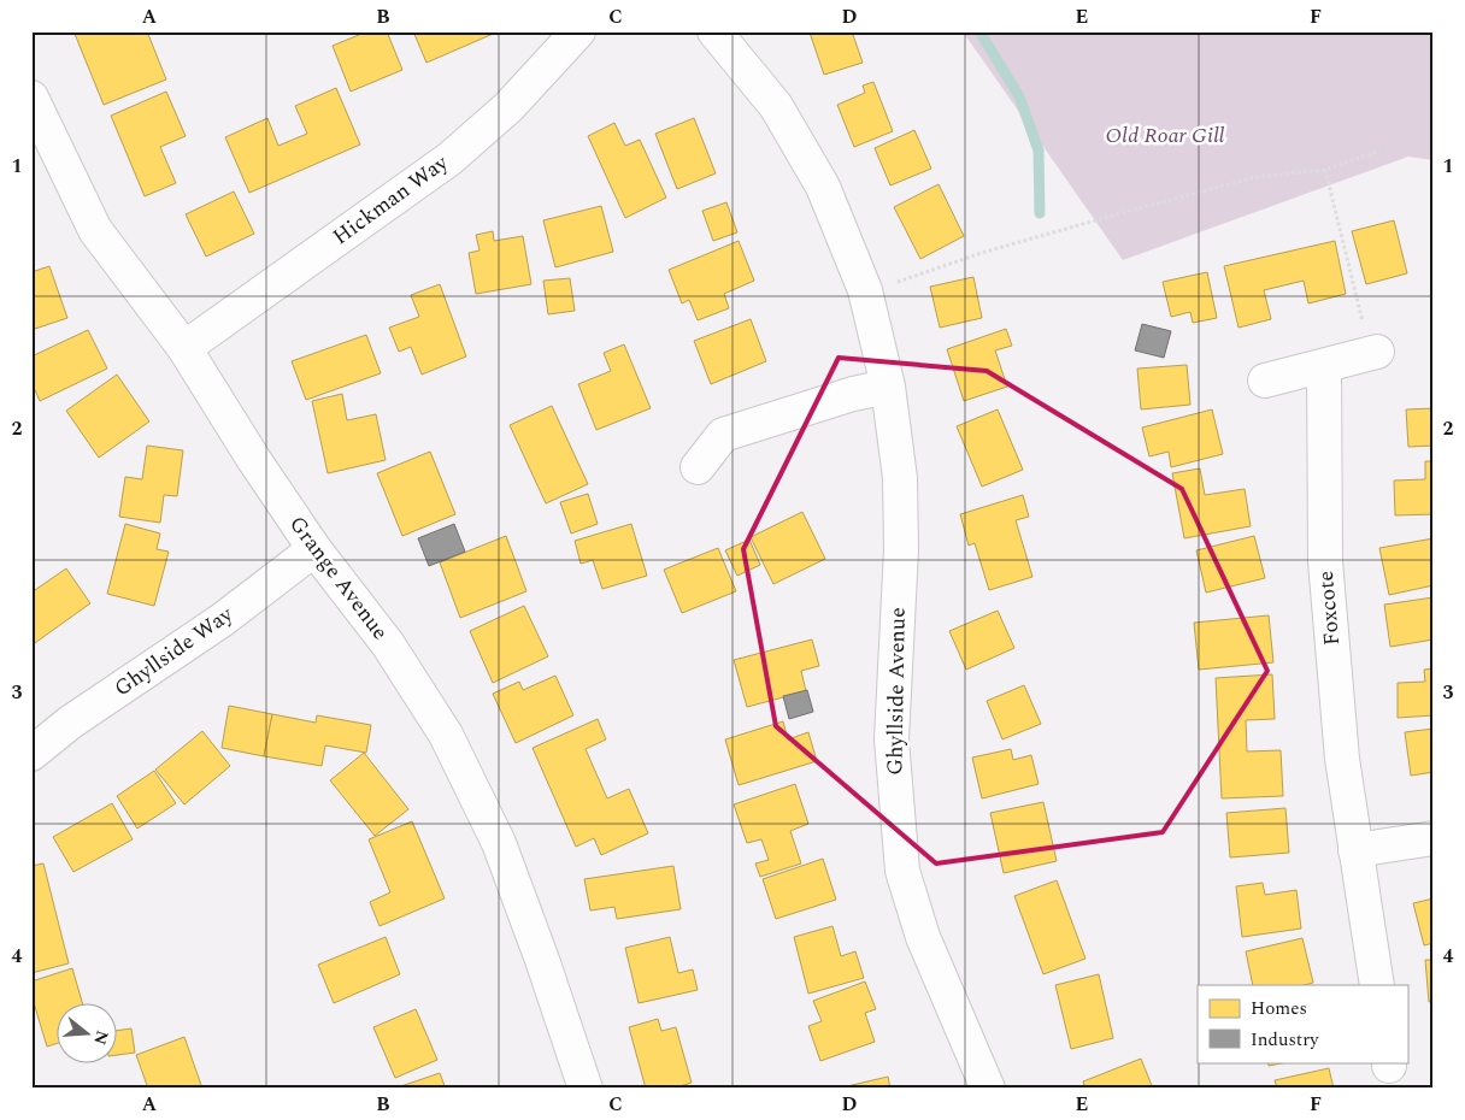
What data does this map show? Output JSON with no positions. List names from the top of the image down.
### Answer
{
  "streets": {
    "street": [
      "Hickman Way",
      "Grange Avenue",
      "Foxcote",
      "Ghyllside Way",
      "Ghyllside Avenue"
    ]
  },
  "crossings": [
    ["Hickman Way", "Grange Avenue"],
    ["Grange Avenue", "Ghyllside Way"]
  ],
  "parks": ["Old Roar Gill"],
  "legend": ["Homes", "Industry"],
  "north": "right",
  "grid": {
    "columns": [
      "A",
      "B",
      "C",
      "D",
      "E",
      "F"
    ],
    "rows": [
      "1",
      "2",
      "3",
      "4"
    ]
  }
}
